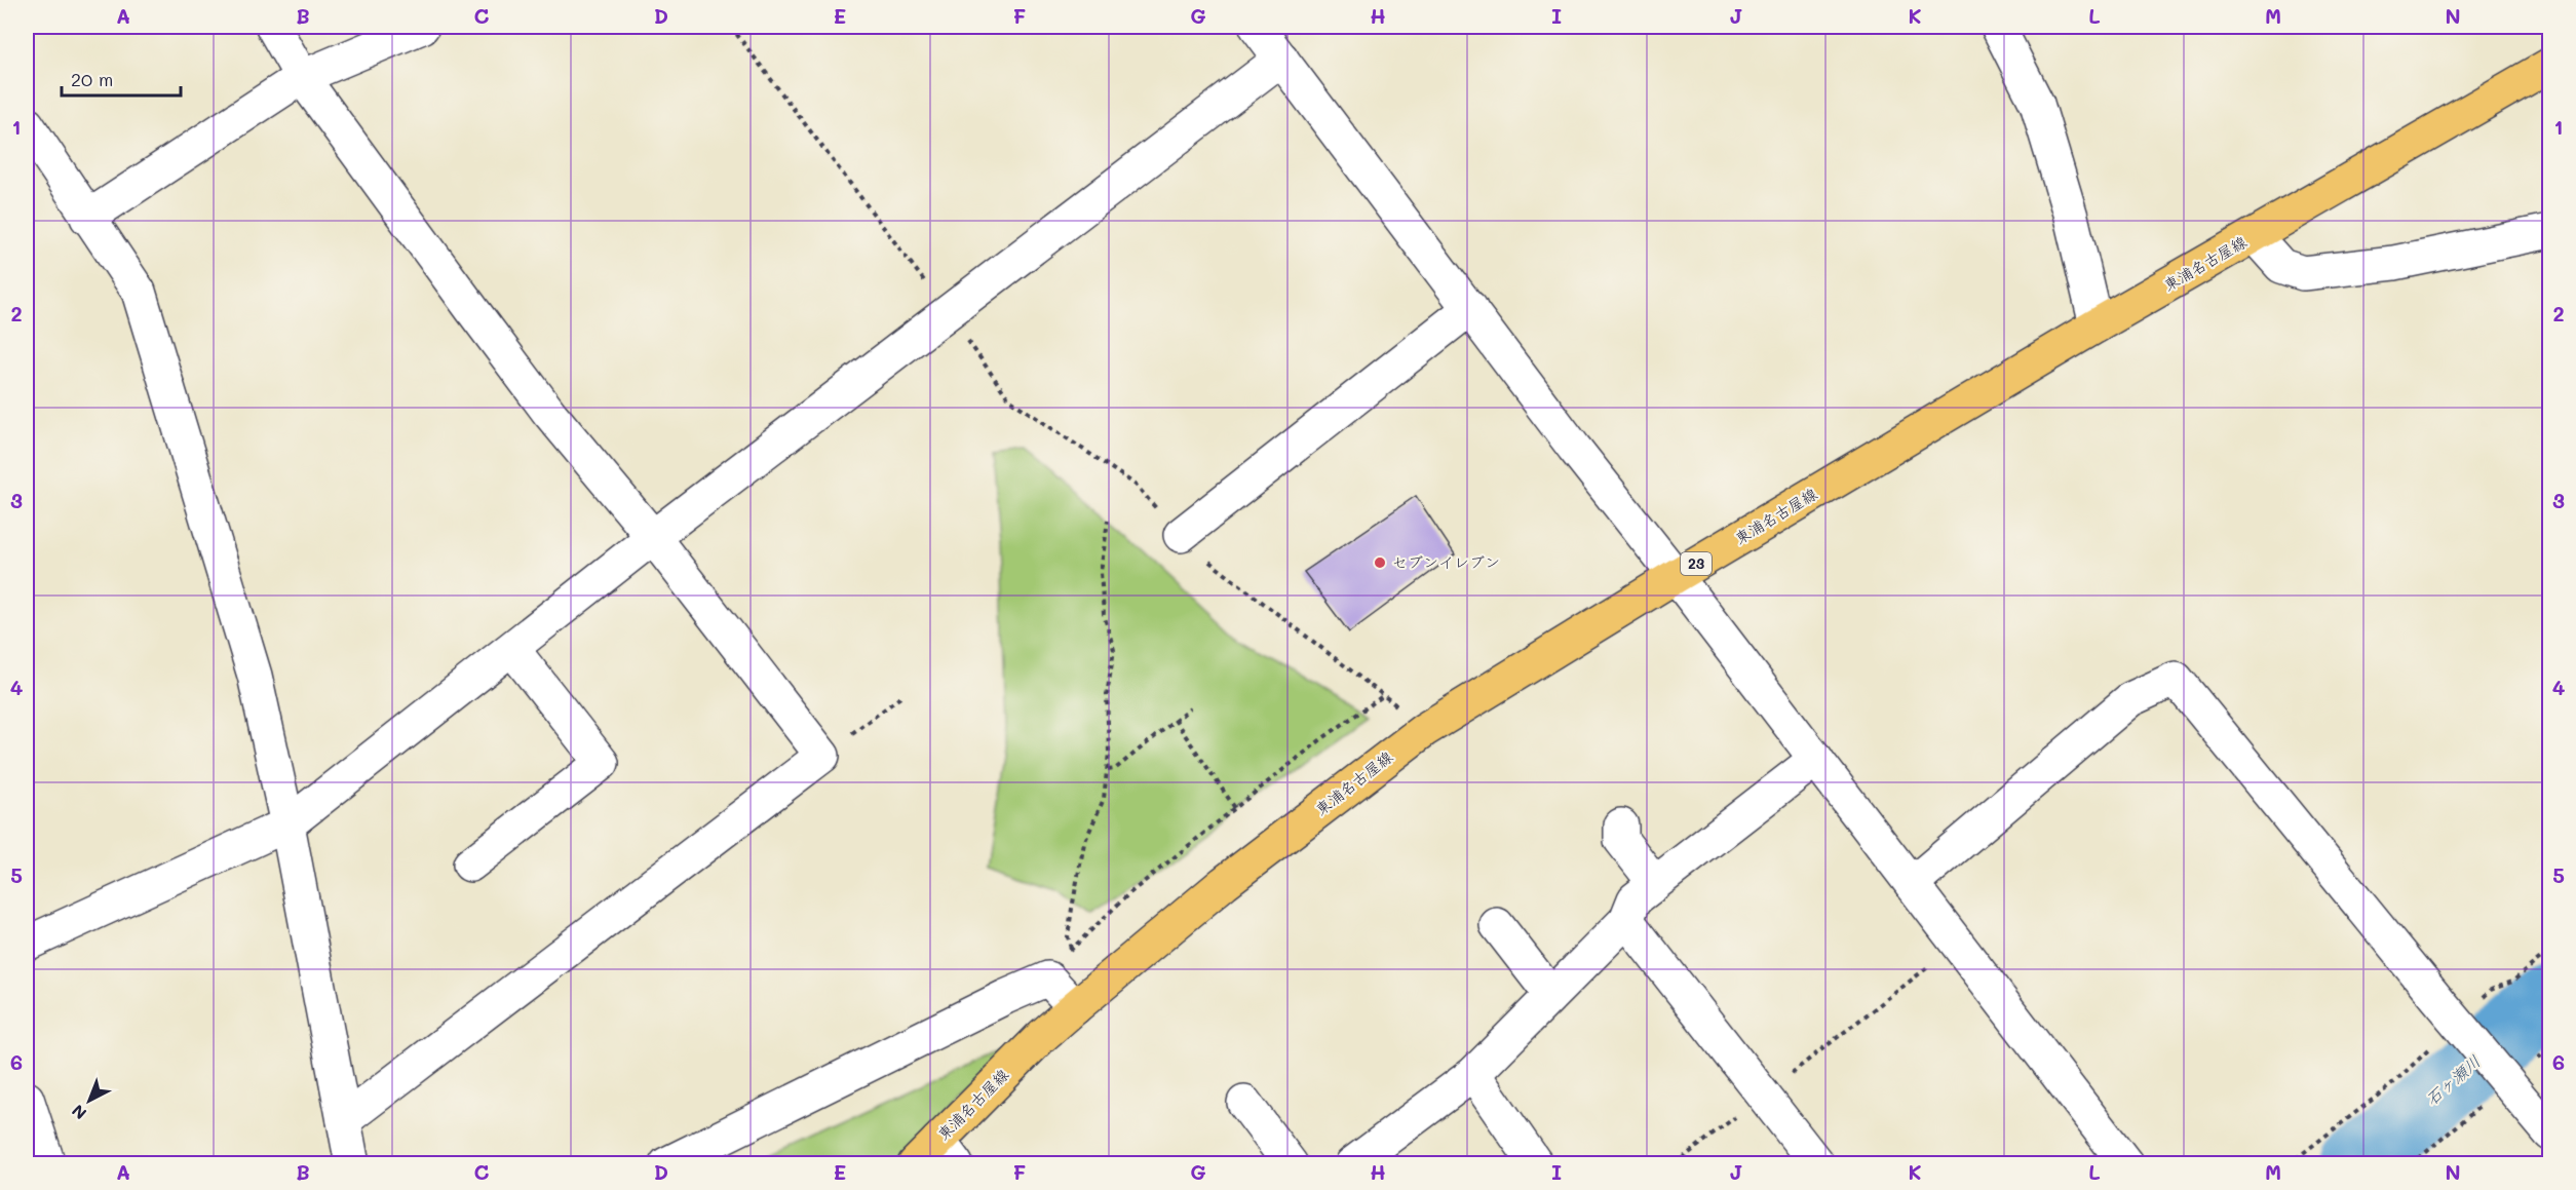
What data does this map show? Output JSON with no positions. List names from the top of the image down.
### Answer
{
  "streets": {
    "main road": ["東浦名古屋線", "23"]
  },
  "water": ["石ヶ瀬川"],
  "places": ["セブンイレブン"],
  "scale_bar": "20 m",
  "north": "bottom left",
  "grid": {
    "columns": [
      "A",
      "B",
      "C",
      "D",
      "E",
      "F",
      "G",
      "H",
      "I",
      "J",
      "K",
      "L",
      "M",
      "N"
    ],
    "rows": [
      "1",
      "2",
      "3",
      "4",
      "5",
      "6"
    ]
  }
}
